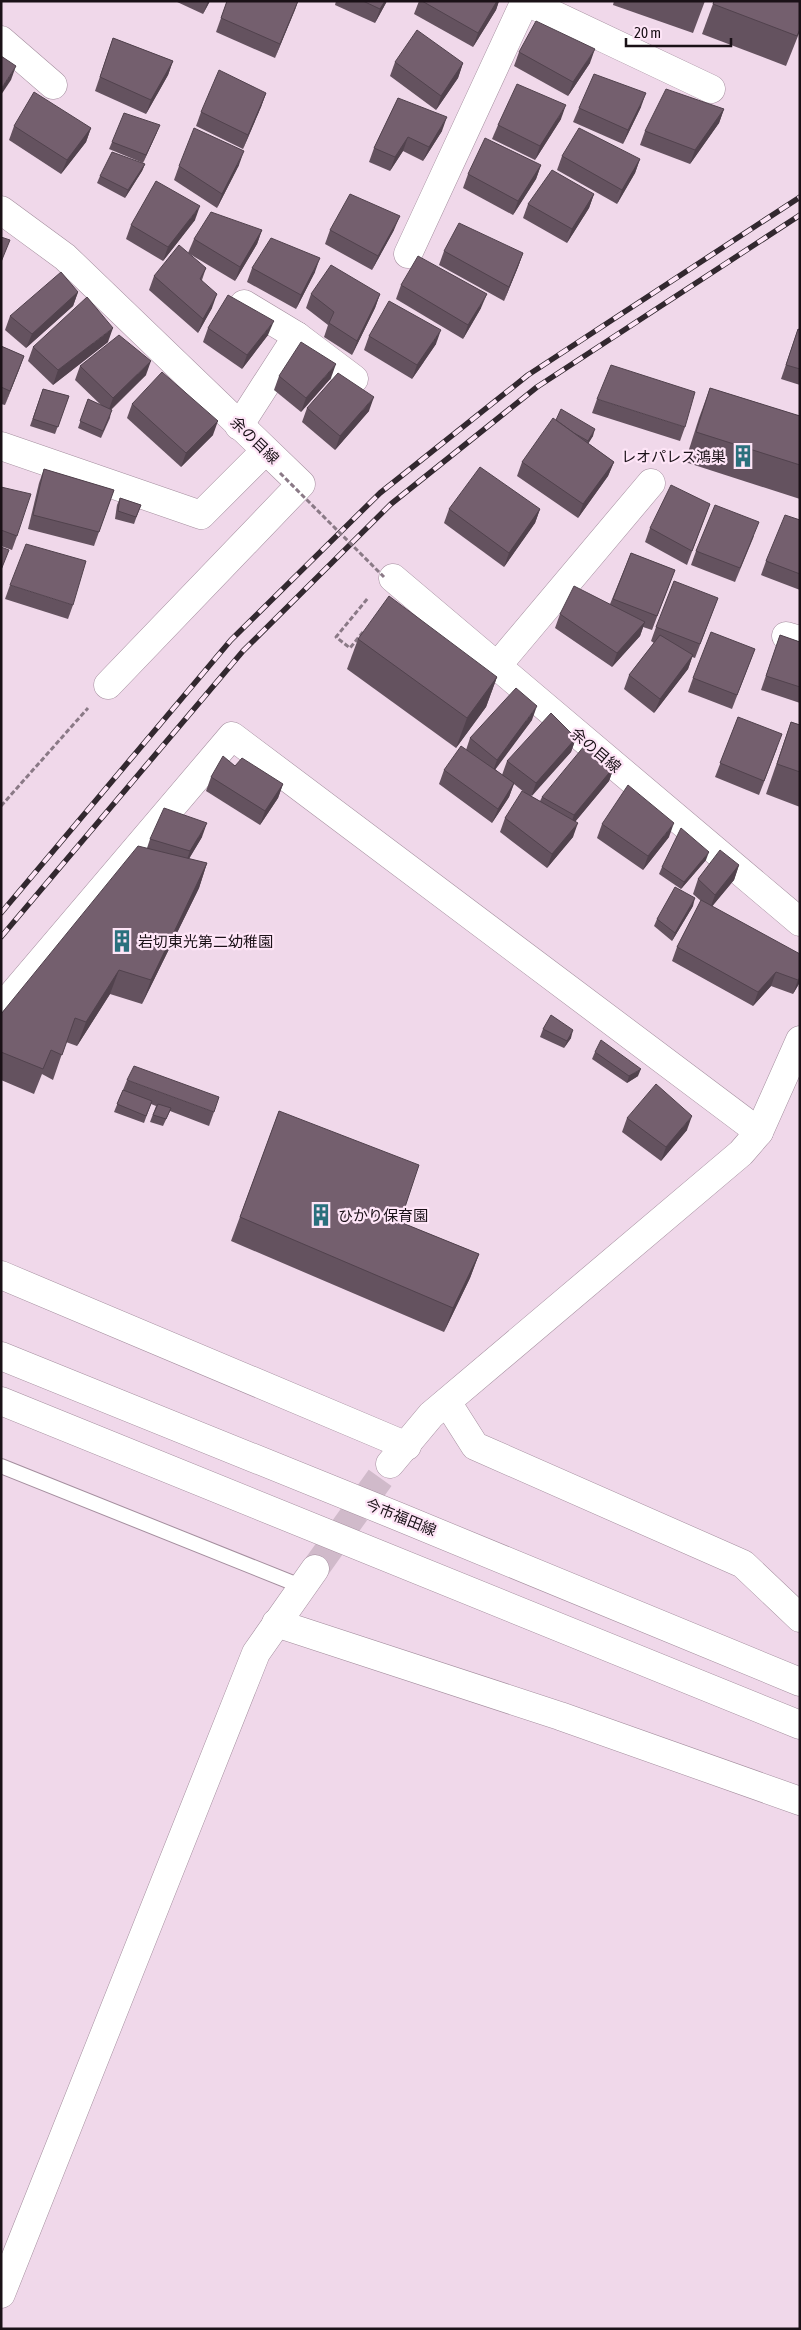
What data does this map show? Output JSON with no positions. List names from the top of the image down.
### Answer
{
  "streets": {
    "street": ["余の目線", "今市福田線"]
  },
  "places": {
    "building": ["レオパレス鴻巣", "岩切東光第二幼稚園", "ひかり保育園"]
  },
  "scale_bar": "20 m"
}
